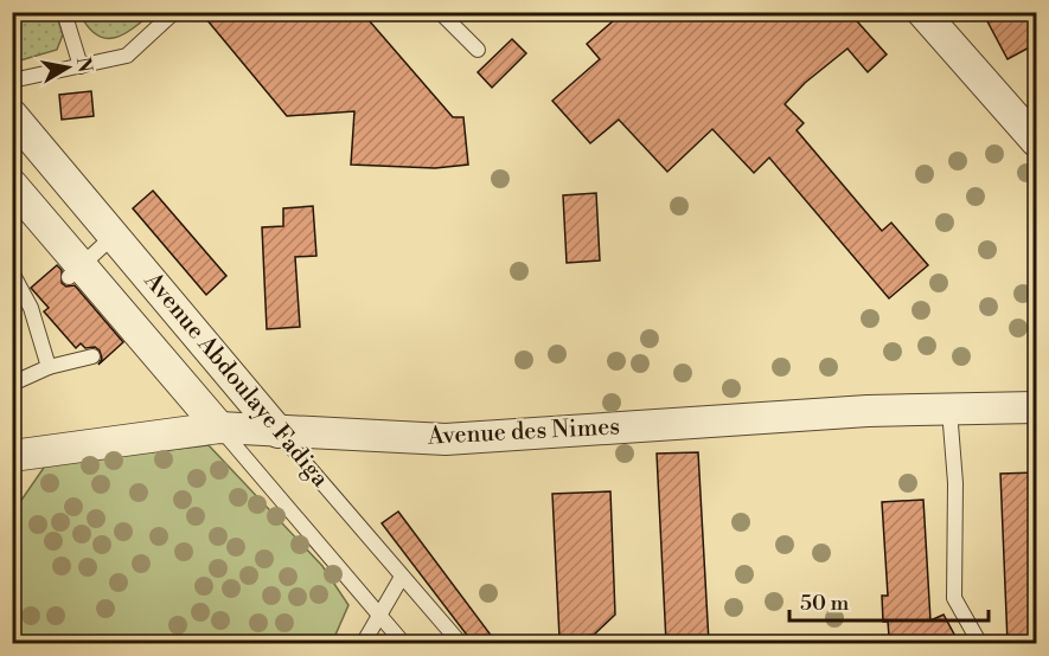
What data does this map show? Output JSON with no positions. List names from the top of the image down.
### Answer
{
  "streets": {
    "street": ["Avenue Abdoulaye Fadiga", "Avenue des Nimes"]
  },
  "crossings": [
    ["Avenue Abdoulaye Fadiga", "Avenue des Nimes"]
  ],
  "scale_bar": "50 m",
  "north": "right"
}
